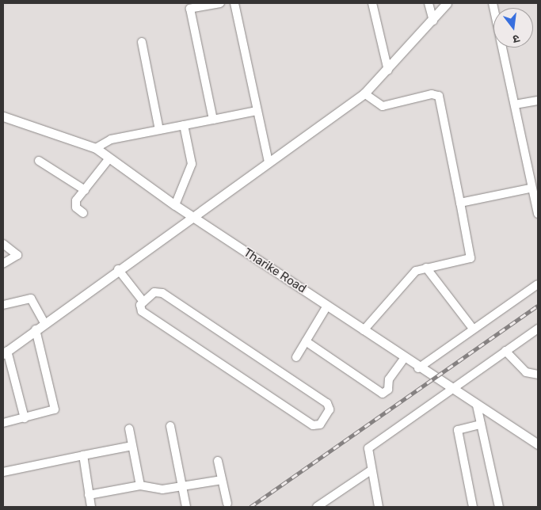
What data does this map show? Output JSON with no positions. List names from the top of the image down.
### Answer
{
  "streets": {
    "street": ["Tharike Road"]
  },
  "north": "bottom"
}
